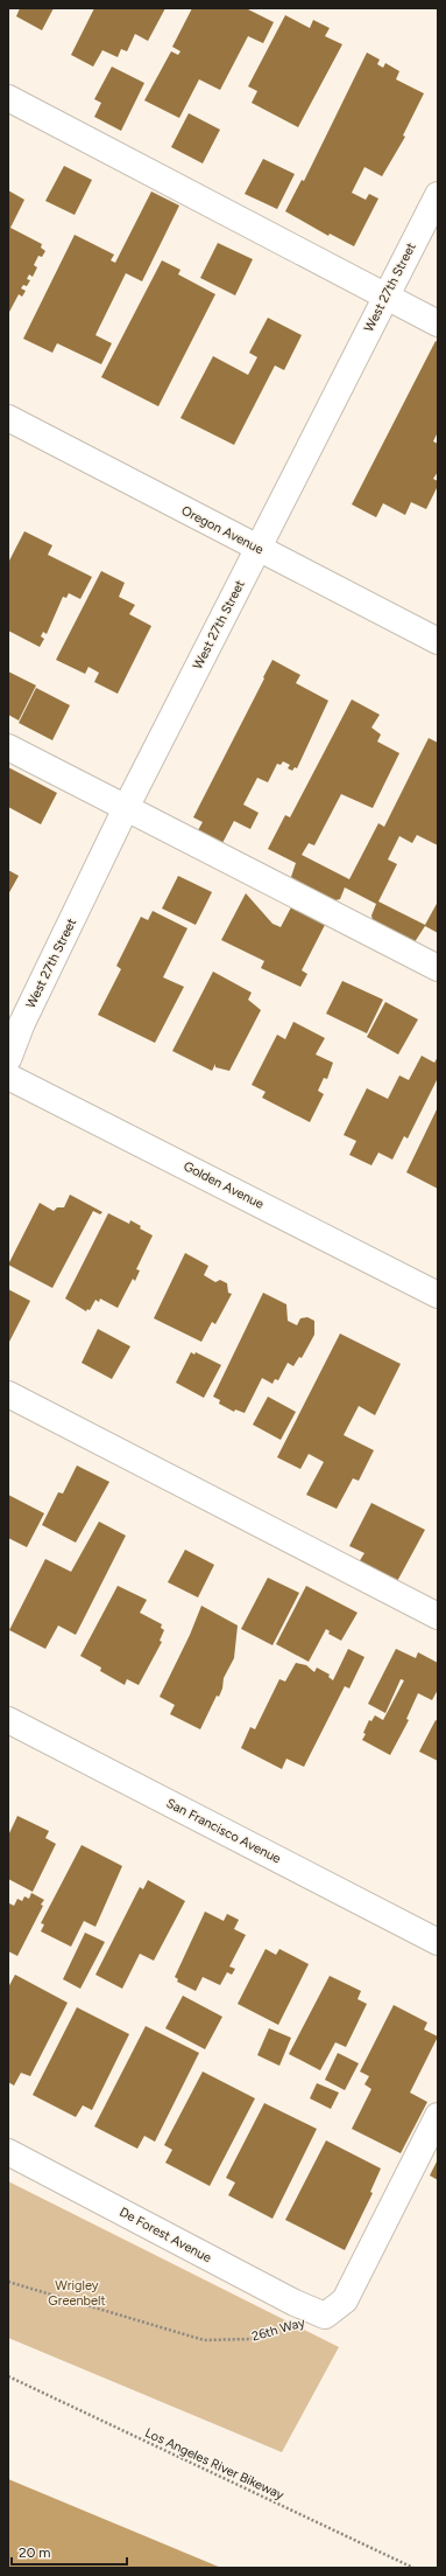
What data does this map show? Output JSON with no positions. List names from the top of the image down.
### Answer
{
  "streets": {
    "street": [
      "West 27th Street",
      "Oregon Avenue",
      "Golden Avenue",
      "San Francisco Avenue",
      "De Forest Avenue"
    ],
    "path": ["26th Way", "Los Angeles River Bikeway"]
  },
  "crossings": [
    ["West 27th Street", "Oregon Avenue"],
    ["De Forest Avenue", "26th Way"]
  ],
  "parks": ["Wrigley Greenbelt"],
  "scale_bar": "20 m"
}
